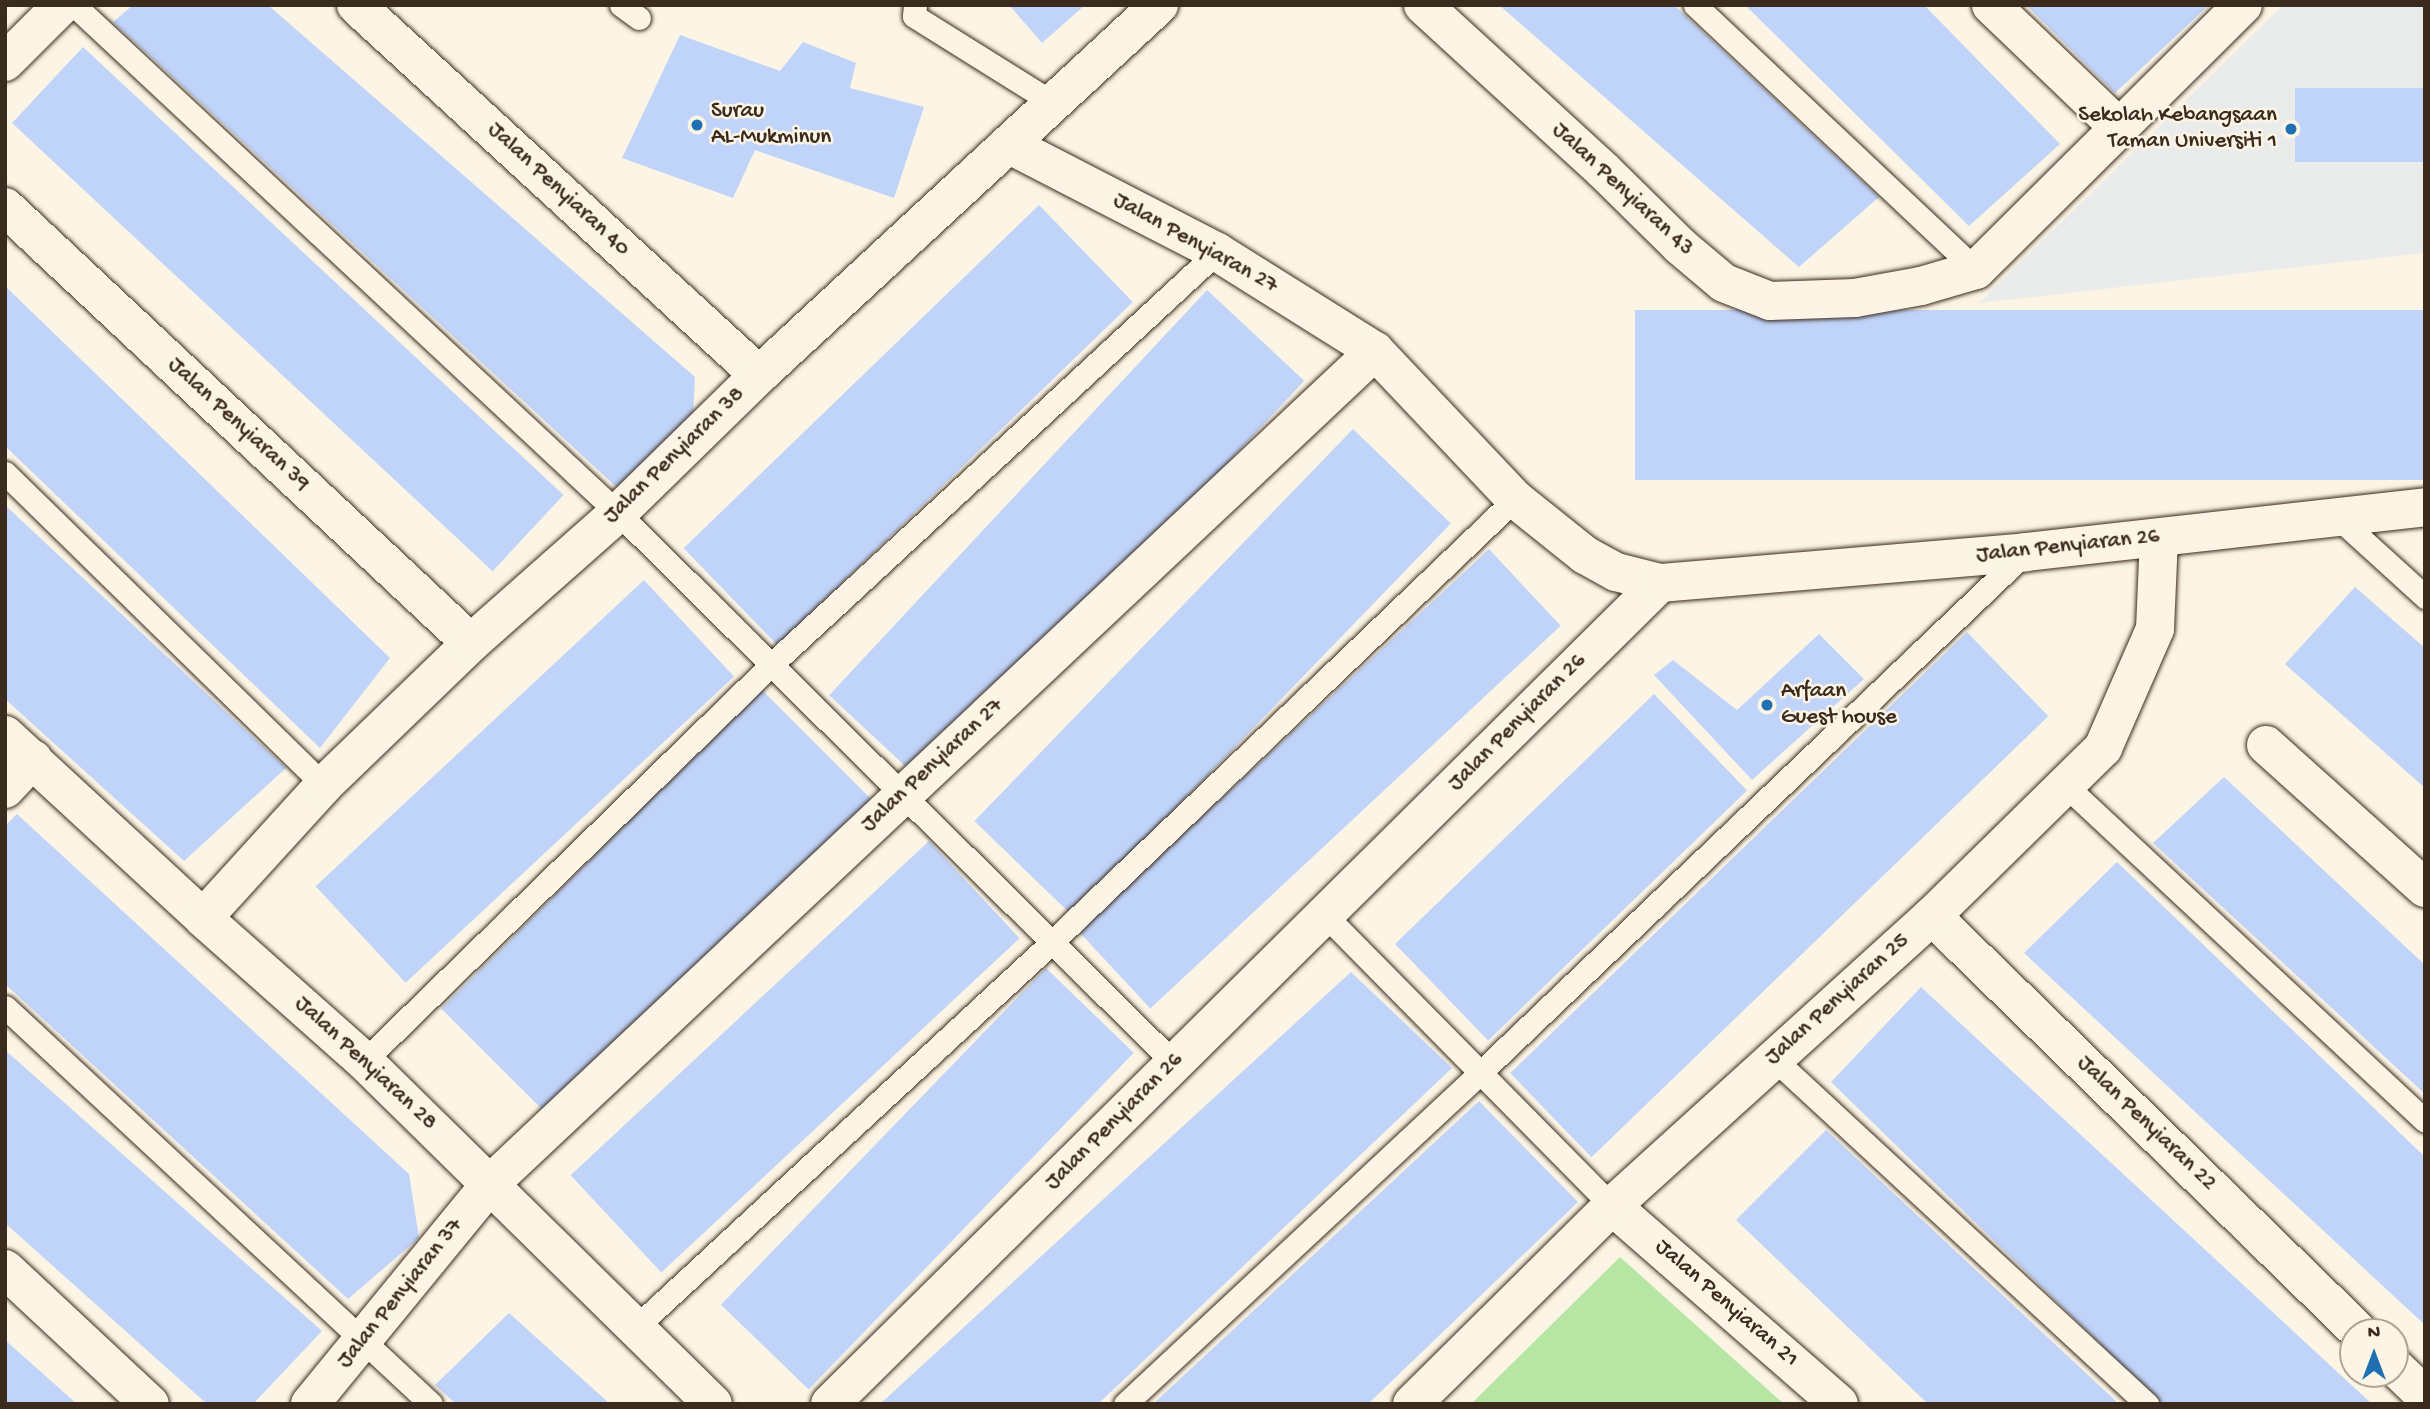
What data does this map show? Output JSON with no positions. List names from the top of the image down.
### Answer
{
  "streets": {
    "street": [
      "Jalan Penyiaran 40",
      "Jalan Penyiaran 43",
      "Jalan Penyiaran 27",
      "Jalan Penyiaran 39",
      "Jalan Penyiaran 38",
      "Jalan Penyiaran 26",
      "Jalan Penyiaran 25",
      "Jalan Penyiaran 28",
      "Jalan Penyiaran 22",
      "Jalan Penyiaran 37",
      "Jalan Penyiaran 21"
    ]
  },
  "crossings": [
    ["Jalan Penyiaran 40", "Jalan Penyiaran 38"],
    ["Jalan Penyiaran 27", "Jalan Penyiaran 38"],
    ["Jalan Penyiaran 27", "Jalan Penyiaran 26"],
    ["Jalan Penyiaran 27", "Jalan Penyiaran 28"],
    ["Jalan Penyiaran 27", "Jalan Penyiaran 37"],
    ["Jalan Penyiaran 39", "Jalan Penyiaran 38"],
    ["Jalan Penyiaran 38", "Jalan Penyiaran 28"],
    ["Jalan Penyiaran 26", "Jalan Penyiaran 25"],
    ["Jalan Penyiaran 25", "Jalan Penyiaran 22"],
    ["Jalan Penyiaran 25", "Jalan Penyiaran 21"],
    ["Jalan Penyiaran 28", "Jalan Penyiaran 37"]
  ],
  "places": ["Surau AL-Mukminun", "Sekolah Kebangsaan Taman Universiti 1", "Arfaan Guest house"],
  "north": "top"
}
